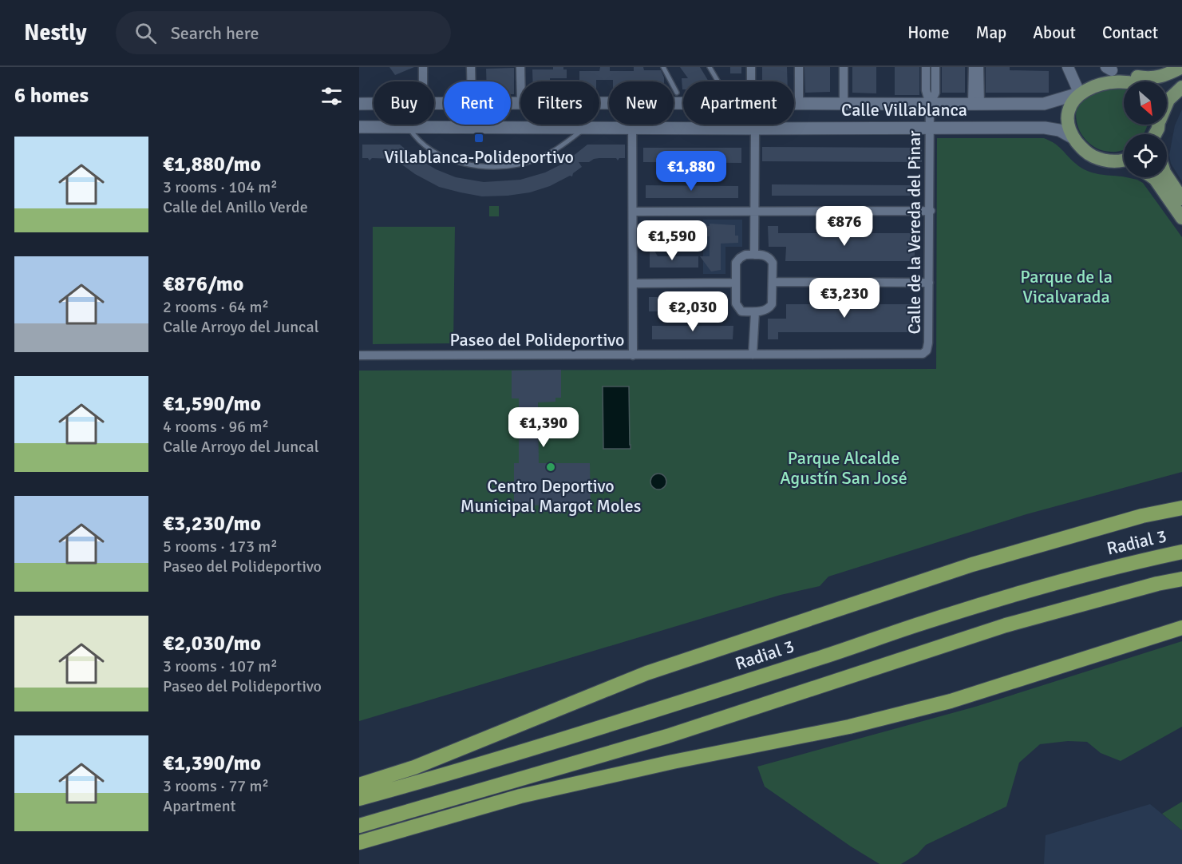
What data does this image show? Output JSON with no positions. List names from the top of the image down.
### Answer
{
  "streets": {
    "highway": ["Radial 3"],
    "main road": ["Calle Villablanca"],
    "street": ["Calle de la Vereda del Pinar", "Paseo del Polideportivo"]
  },
  "crossings": [
    ["Calle Villablanca", "Calle de la Vereda del Pinar"],
    ["Calle de la Vereda del Pinar", "Paseo del Polideportivo"]
  ],
  "parks": ["Parque de la Vicalvarada", "Parque Alcalde Agustín San José"],
  "places": {
    "transit": ["Villablanca-Polideportivo"],
    "other": ["Centro Deportivo Municipal Margot Moles"]
  },
  "north": "bottom right",
  "page": {
    "header": "Nestly",
    "search": "Search here",
    "nav": [
      "Home",
      "Map",
      "About",
      "Contact"
    ],
    "heading": "6 homes",
    "chip": [
      "Buy",
      "Rent",
      "Filters",
      "New",
      "Apartment"
    ],
    "list": [
      {
        "name": "€1,880/mo",
        "note": "3 rooms · 104 m² · Calle del Anillo Verde"
      },
      {
        "name": "€876/mo",
        "note": "2 rooms · 64 m² · Calle Arroyo del Juncal"
      },
      {
        "name": "€1,590/mo",
        "note": "4 rooms · 96 m² · Calle Arroyo del Juncal"
      },
      {
        "name": "€3,230/mo",
        "note": "5 rooms · 173 m² · Paseo del Polideportivo"
      },
      {
        "name": "€2,030/mo",
        "note": "3 rooms · 107 m² · Paseo del Polideportivo"
      },
      {
        "name": "€1,390/mo",
        "note": "3 rooms · 77 m² · Apartment"
      }
    ],
    "price": [
      "€1,880",
      "€876",
      "€1,590",
      "€3,230",
      "€2,030",
      "€1,390"
    ]
  }
}
